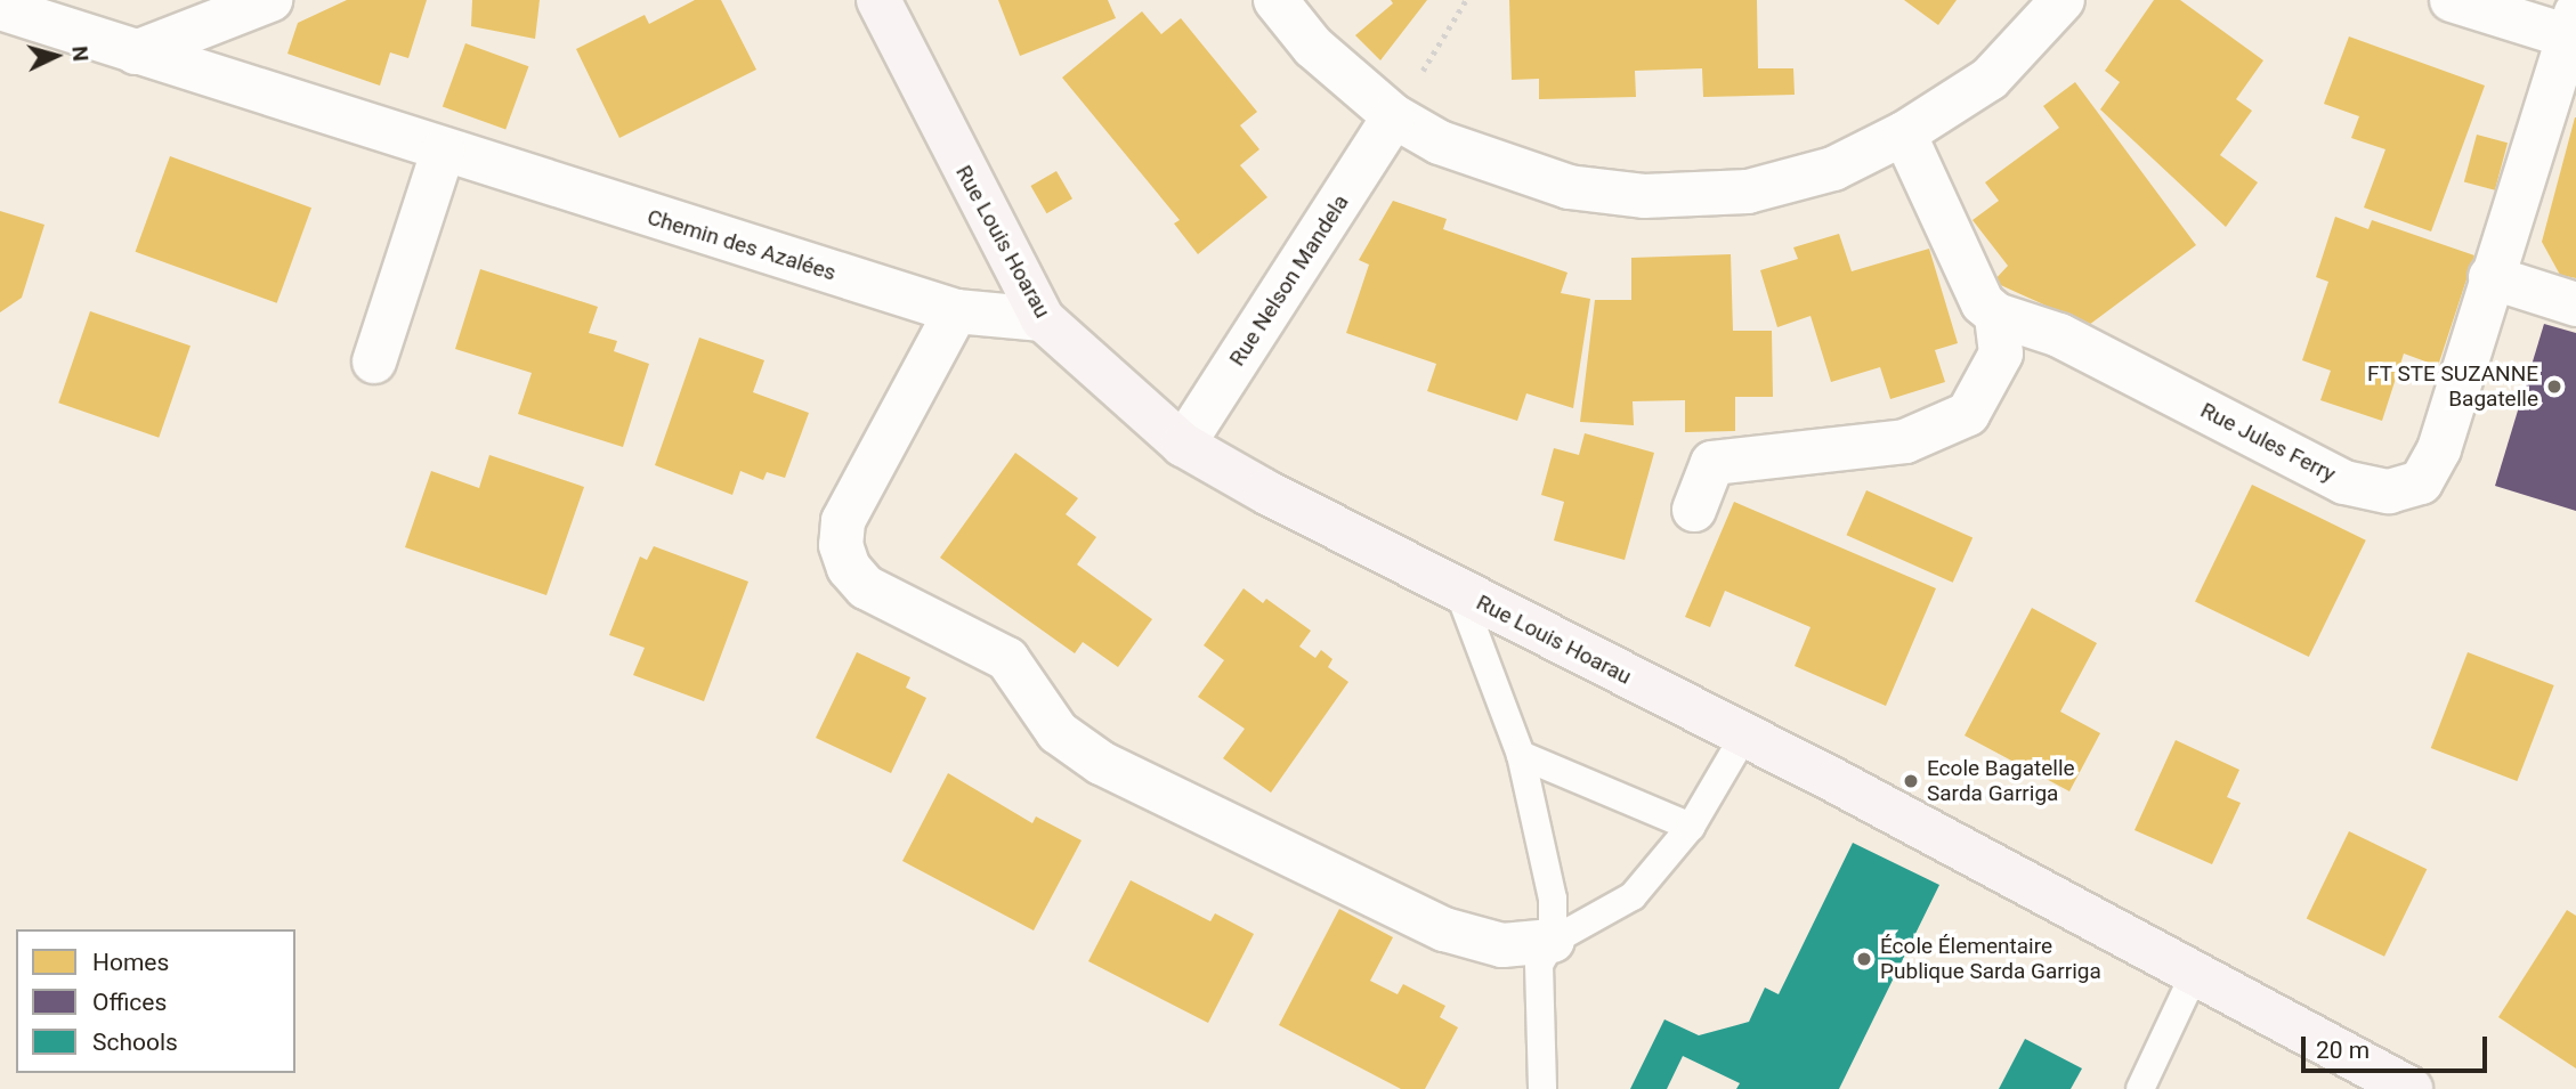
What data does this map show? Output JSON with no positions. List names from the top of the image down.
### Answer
{
  "streets": {
    "main road": ["Rue Louis Hoarau"],
    "street": ["Chemin des Azalées", "Rue Nelson Mandela", "Rue Jules Ferry"]
  },
  "crossings": [
    ["Rue Louis Hoarau", "Chemin des Azalées"],
    ["Rue Louis Hoarau", "Rue Nelson Mandela"]
  ],
  "places": ["FT STE SUZANNE Bagatelle", "Ecole Bagatelle Sarda Garriga", "École Élementaire Publique Sarda Garriga"],
  "legend": ["Homes", "Offices", "Schools"],
  "scale_bar": "20 m",
  "north": "right"
}
